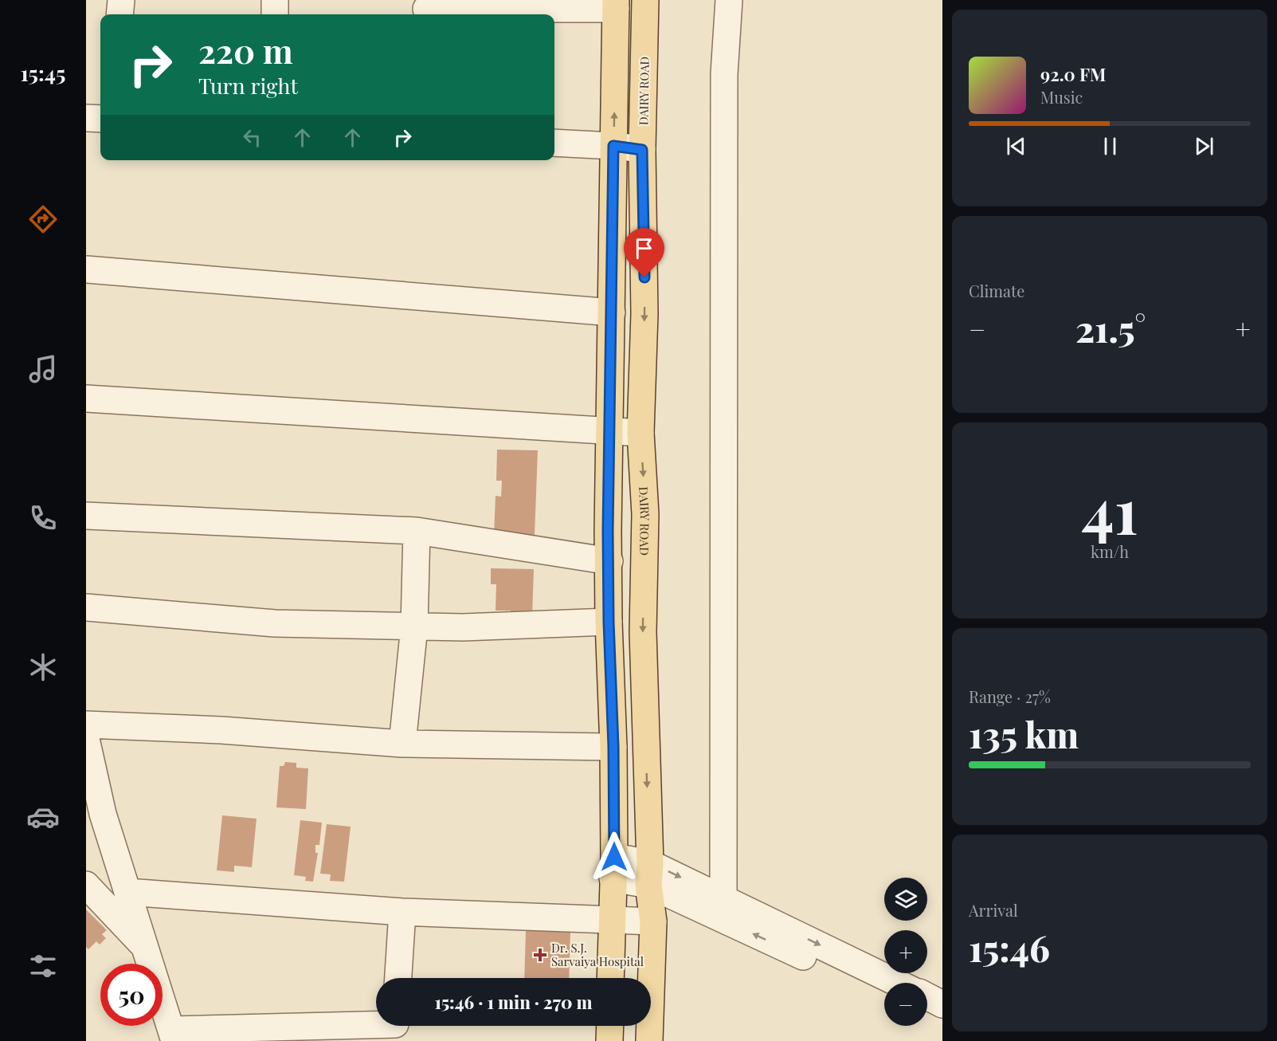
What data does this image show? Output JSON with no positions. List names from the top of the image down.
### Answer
{
  "streets": {
    "main road": ["DAIRY ROAD"]
  },
  "places": {
    "health": ["Dr. S.J. Sarvaiya Hospital"]
  },
  "page": {
    "tabs": "15:45",
    "turn": ["220 m", "Turn right"],
    "song": ["92.0 FM", "Music"],
    "tile": [
      "Climate",
      ["41", "km/h"],
      ["Range · 27%", "135 km"],
      ["Arrival", "15:46"]
    ],
    "heat": ["−", "21.5°", "+"],
    "map_buttons": ["+", "−"],
    "limit": "50",
    "trip": "15:46 · 1 min · 270 m"
  }
}
